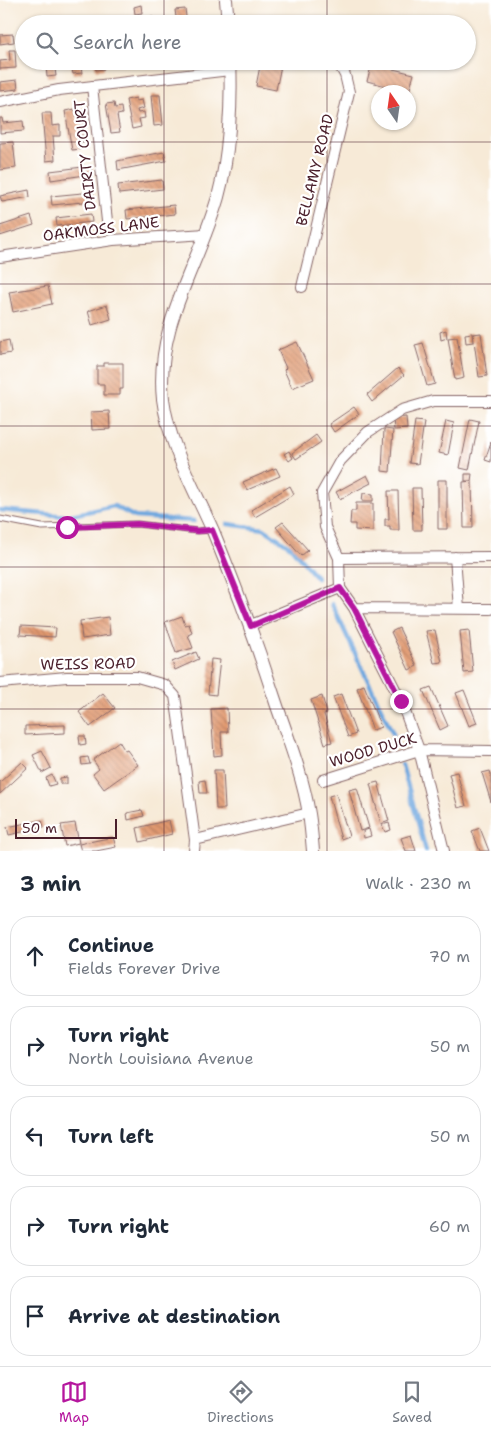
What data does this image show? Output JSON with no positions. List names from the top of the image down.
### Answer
{
  "streets": {
    "street": [
      "DAIRTY COURT",
      "BELLAMY ROAD",
      "OAKMOSS LANE",
      "WEISS ROAD",
      "WOOD DUCK"
    ]
  },
  "scale_bar": "50 m",
  "north": "top",
  "page": {
    "search": "Search here",
    "scale": "50 m",
    "heading": ["3 min", "Walk · 230 m"],
    "list": [
      ["Continue", "Fields Forever Drive", "70 m"],
      ["Turn right", "North Louisiana Avenue", "50 m"],
      ["Turn left", "50 m"],
      ["Turn right", "60 m"],
      "Arrive at destination"
    ],
    "nav": ["Map", "Directions", "Saved"]
  }
}
